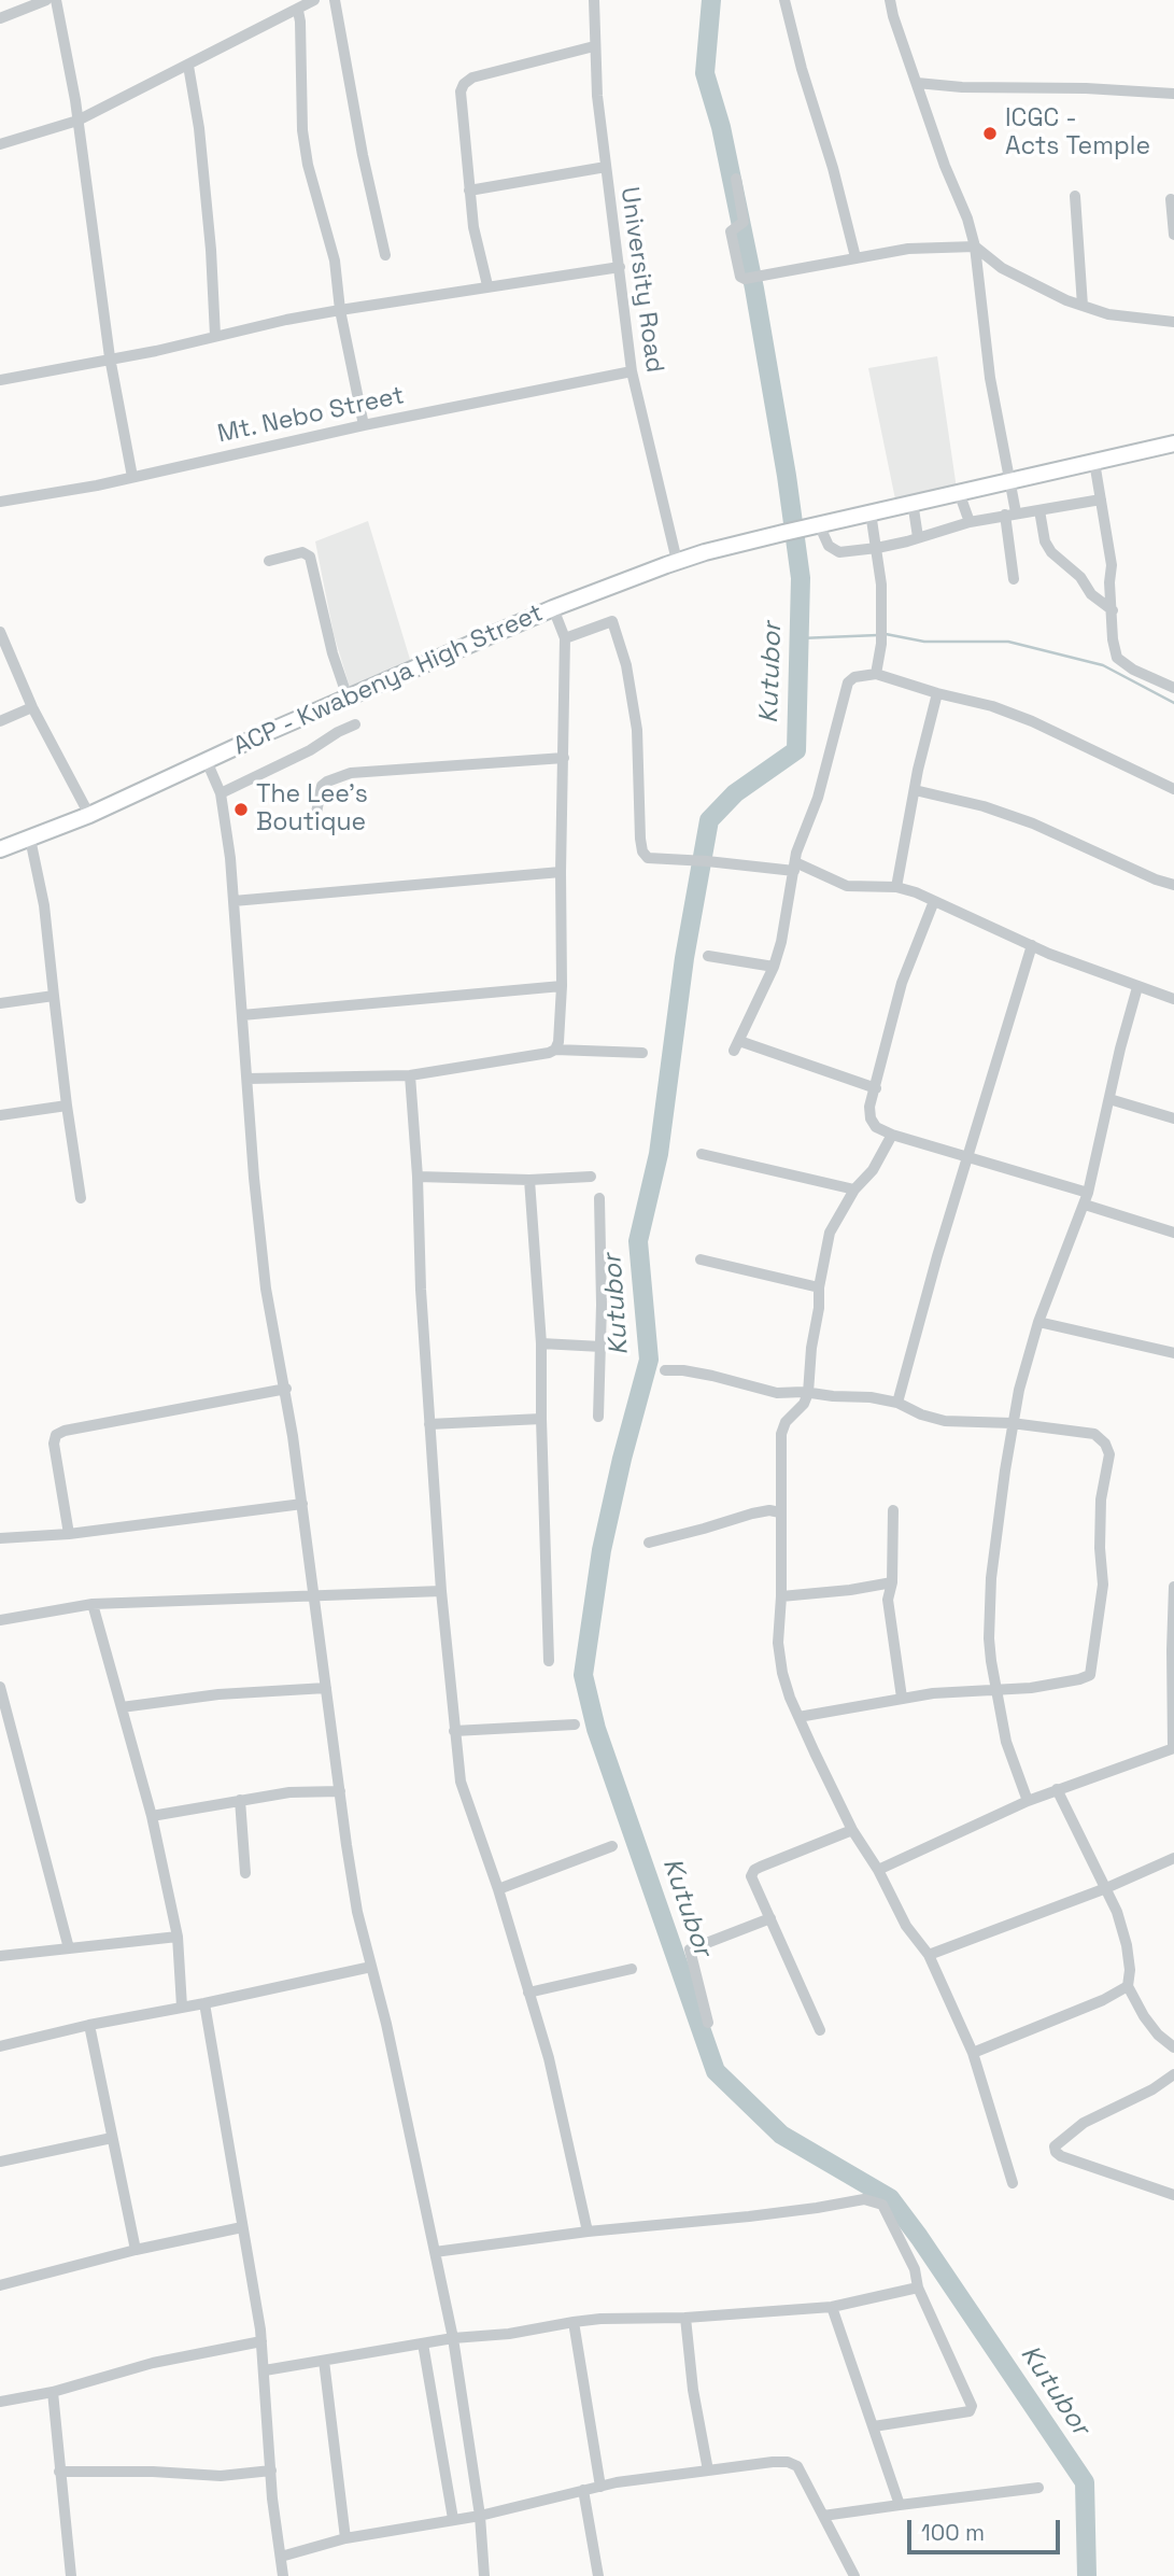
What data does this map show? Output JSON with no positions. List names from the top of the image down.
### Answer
{
  "streets": {
    "main road": ["ACP - Kwabenya High Street"],
    "street": ["University Road", "Mt. Nebo Street"]
  },
  "crossings": [
    ["University Road", "Mt. Nebo Street"],
    ["University Road", "ACP - Kwabenya High Street"]
  ],
  "water": ["Kutubor"],
  "places": ["ICGC - Acts Temple", "The Lee's Boutique"],
  "scale_bar": "100 m"
}
